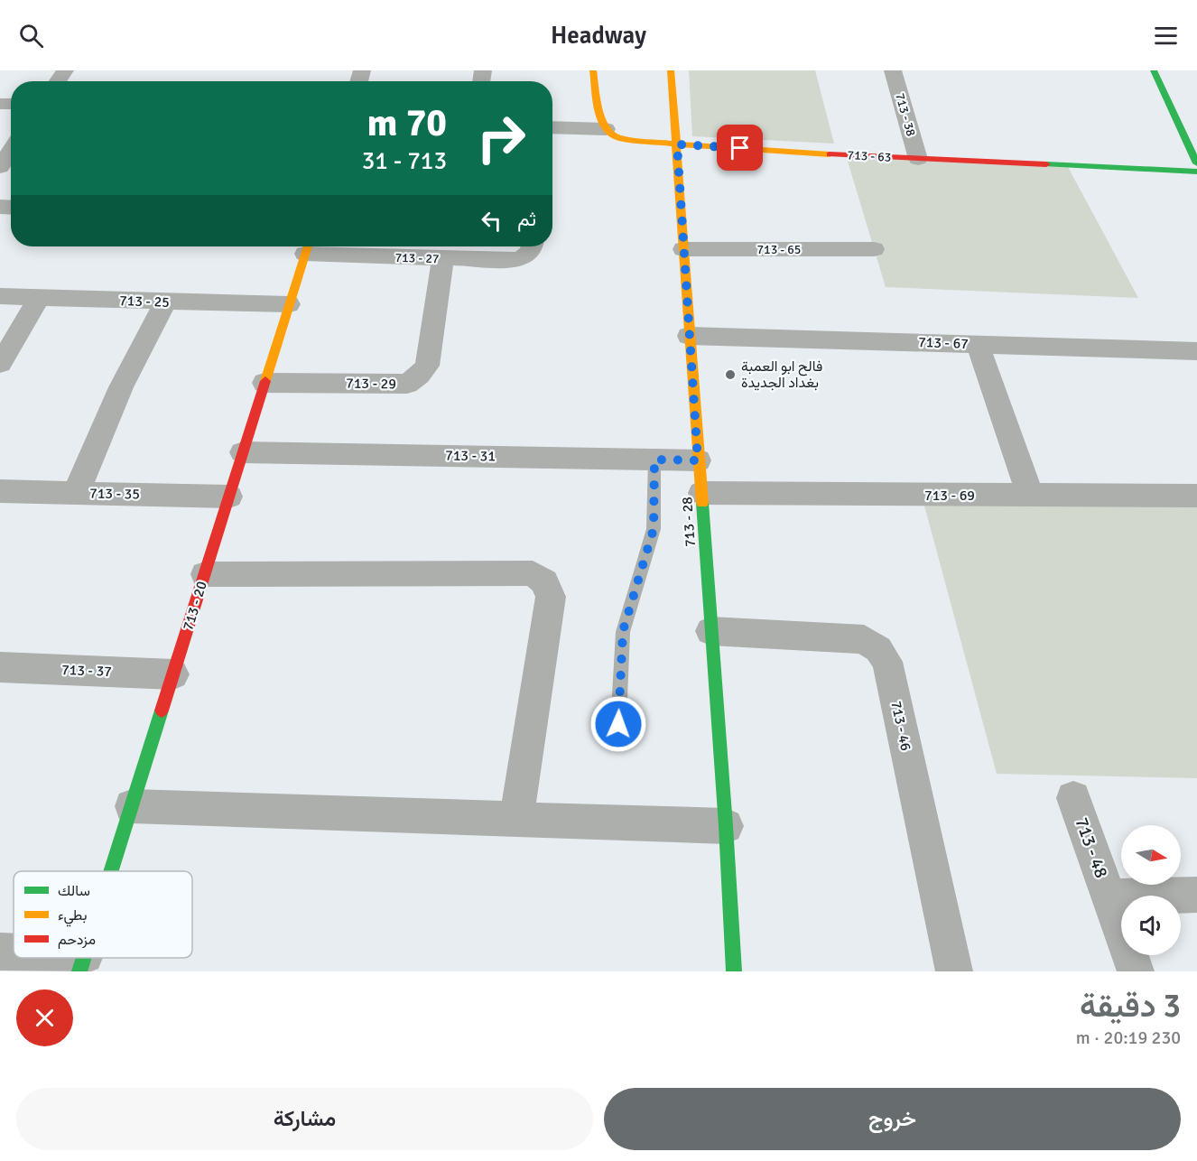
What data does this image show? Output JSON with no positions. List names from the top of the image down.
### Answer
{
  "streets": {
    "street": [
      "713 - 38",
      "713 - 63",
      "713 - 65",
      "713 - 27",
      "713 - 25",
      "713 - 67",
      "713 - 29",
      "713 - 31",
      "713 - 35",
      "713 - 69",
      "713 - 28",
      "713 - 20",
      "713 - 37",
      "713 - 46",
      "713 - 48"
    ]
  },
  "crossings": [
    ["713 - 38", "713 - 63"],
    ["713 - 63", "713 - 28"],
    ["713 - 65", "713 - 28"],
    ["713 - 27", "713 - 29"],
    ["713 - 27", "713 - 20"],
    ["713 - 25", "713 - 20"],
    ["713 - 67", "713 - 28"],
    ["713 - 29", "713 - 20"],
    ["713 - 31", "713 - 28"],
    ["713 - 31", "713 - 20"],
    ["713 - 35", "713 - 20"],
    ["713 - 69", "713 - 28"],
    ["713 - 28", "713 - 46"],
    ["713 - 20", "713 - 37"]
  ],
  "places": ["فالح ابو العمبة بغداد الجديدة"],
  "legend": ["سالك", "بطيء", "مزدحم"],
  "north": "right",
  "page": {
    "header": "Headway",
    "turn": ["70 m", "713 - 31"],
    "then": "ثم",
    "heading": ["3 دقيقة", "230 m · 20:19"],
    "buttons": ["خروج", "مشاركة"]
  }
}
